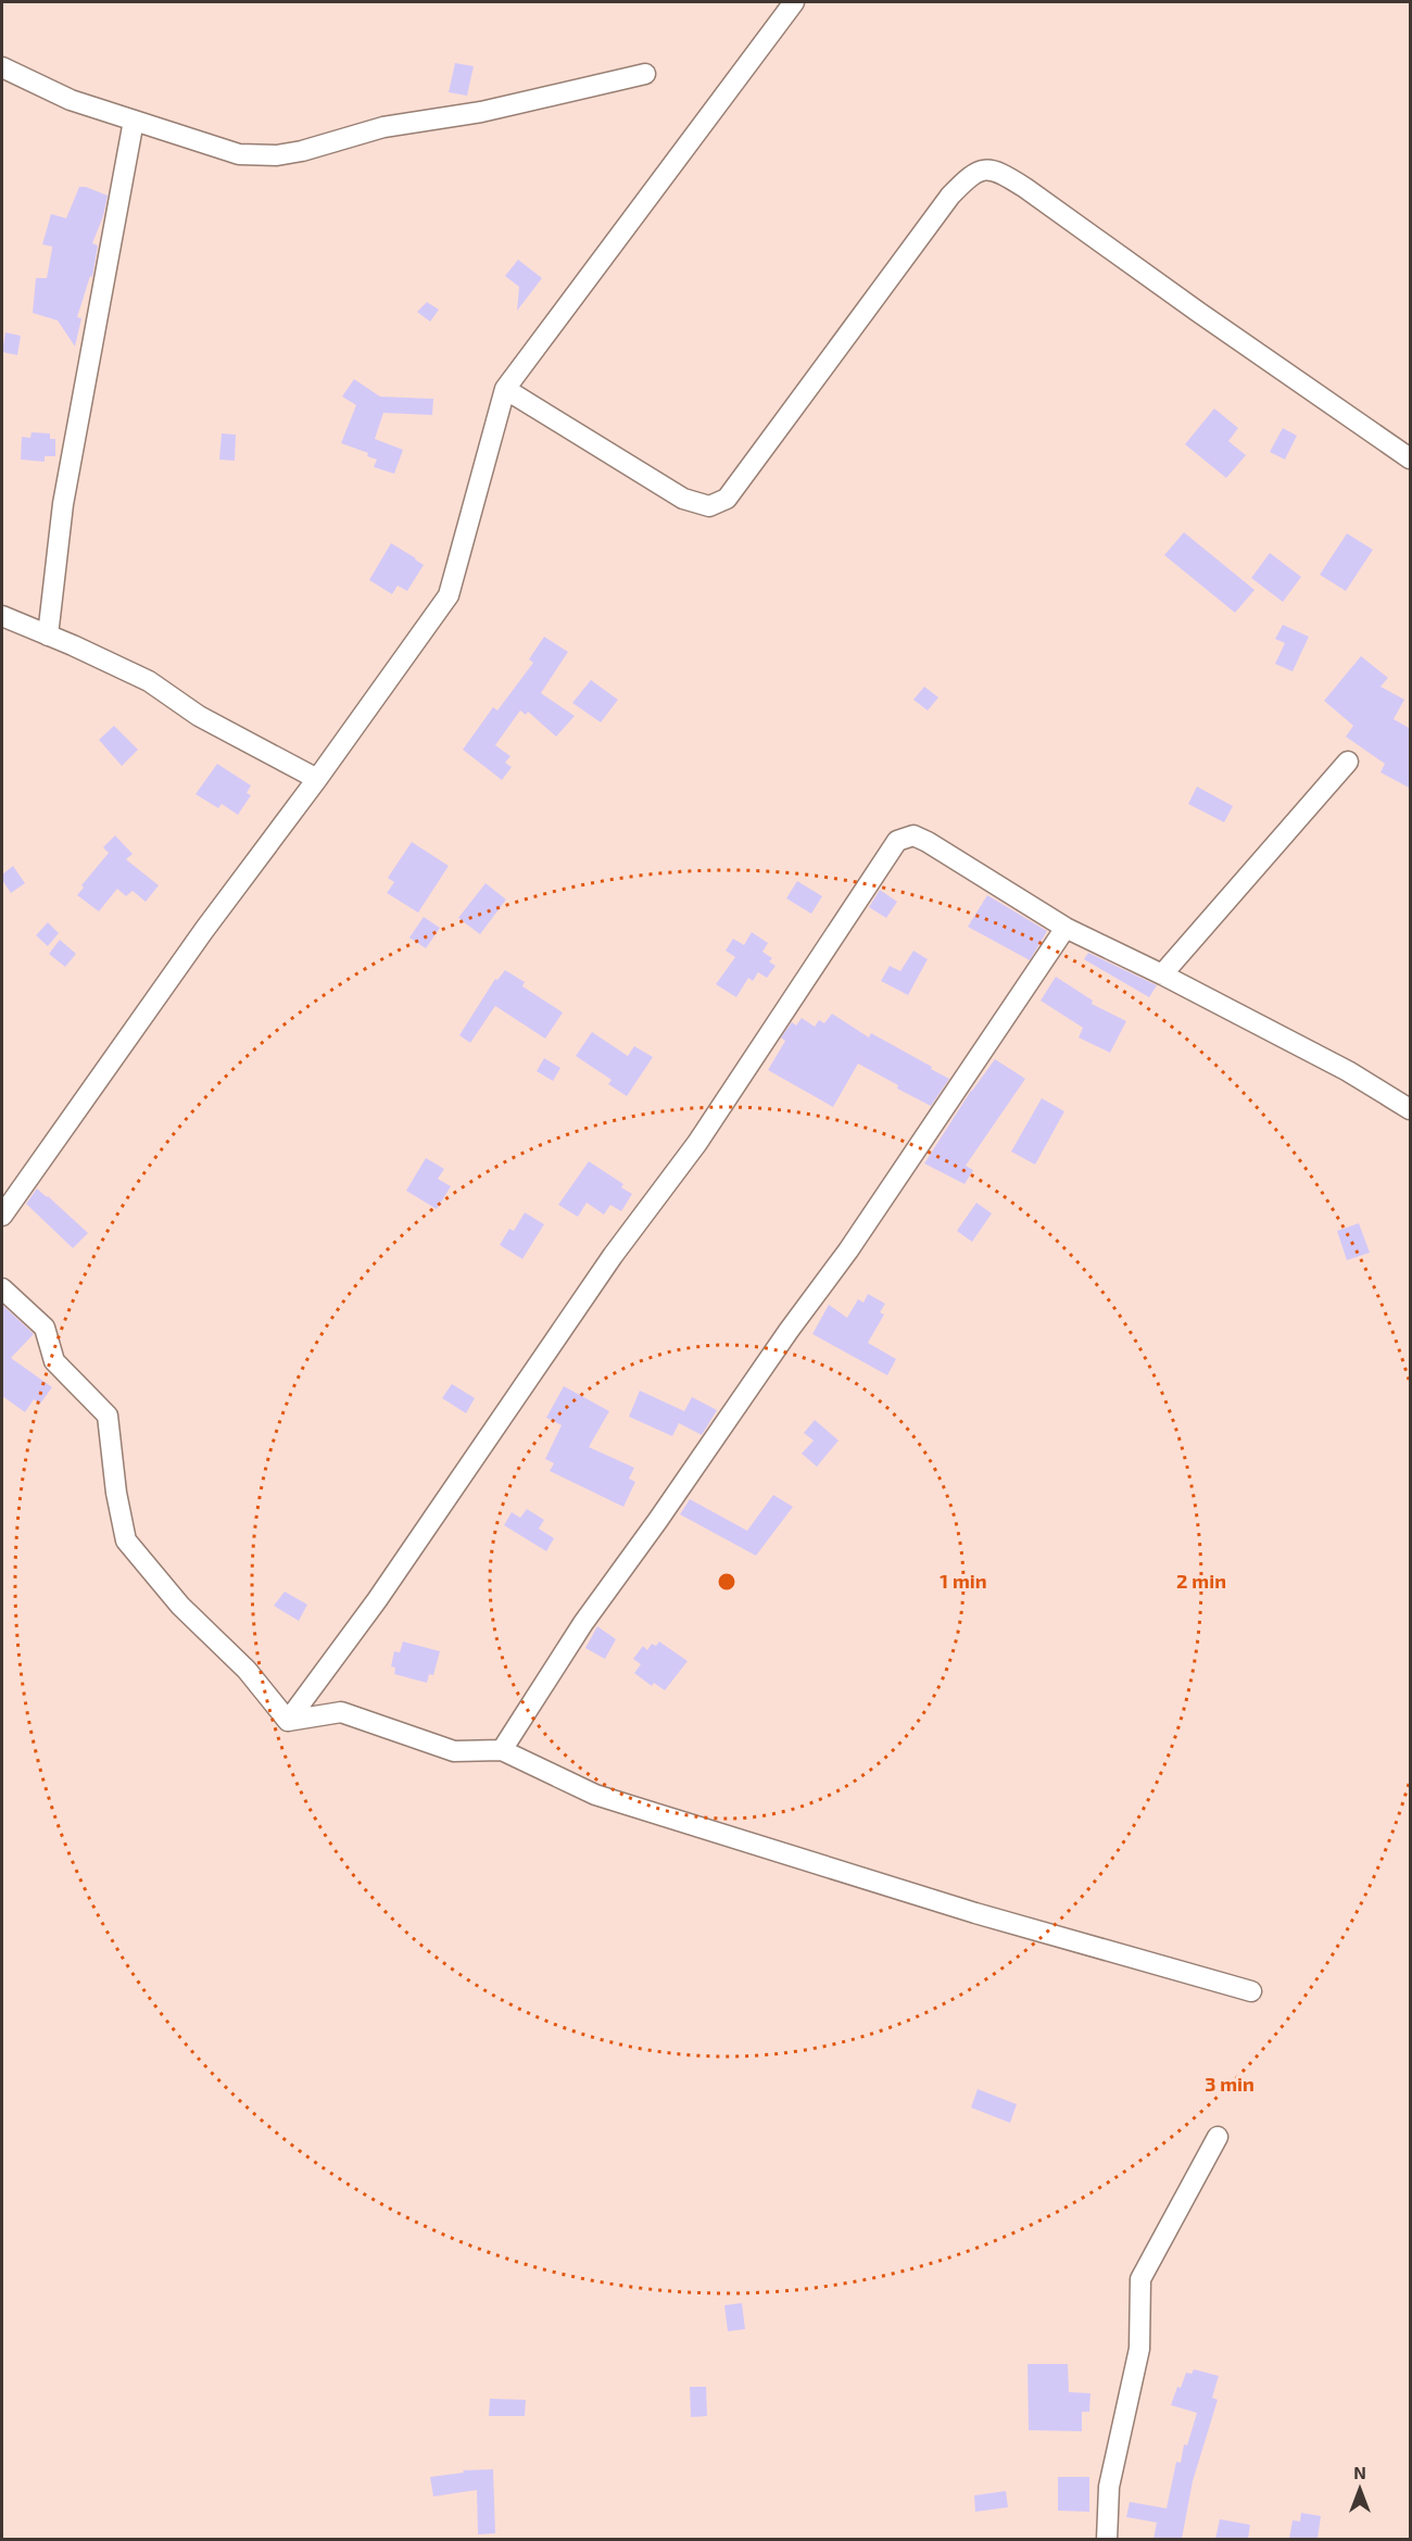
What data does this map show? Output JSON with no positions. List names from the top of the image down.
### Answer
{
  "north": "top",
  "rings": ["1 min", "2 min", "3 min"]
}
